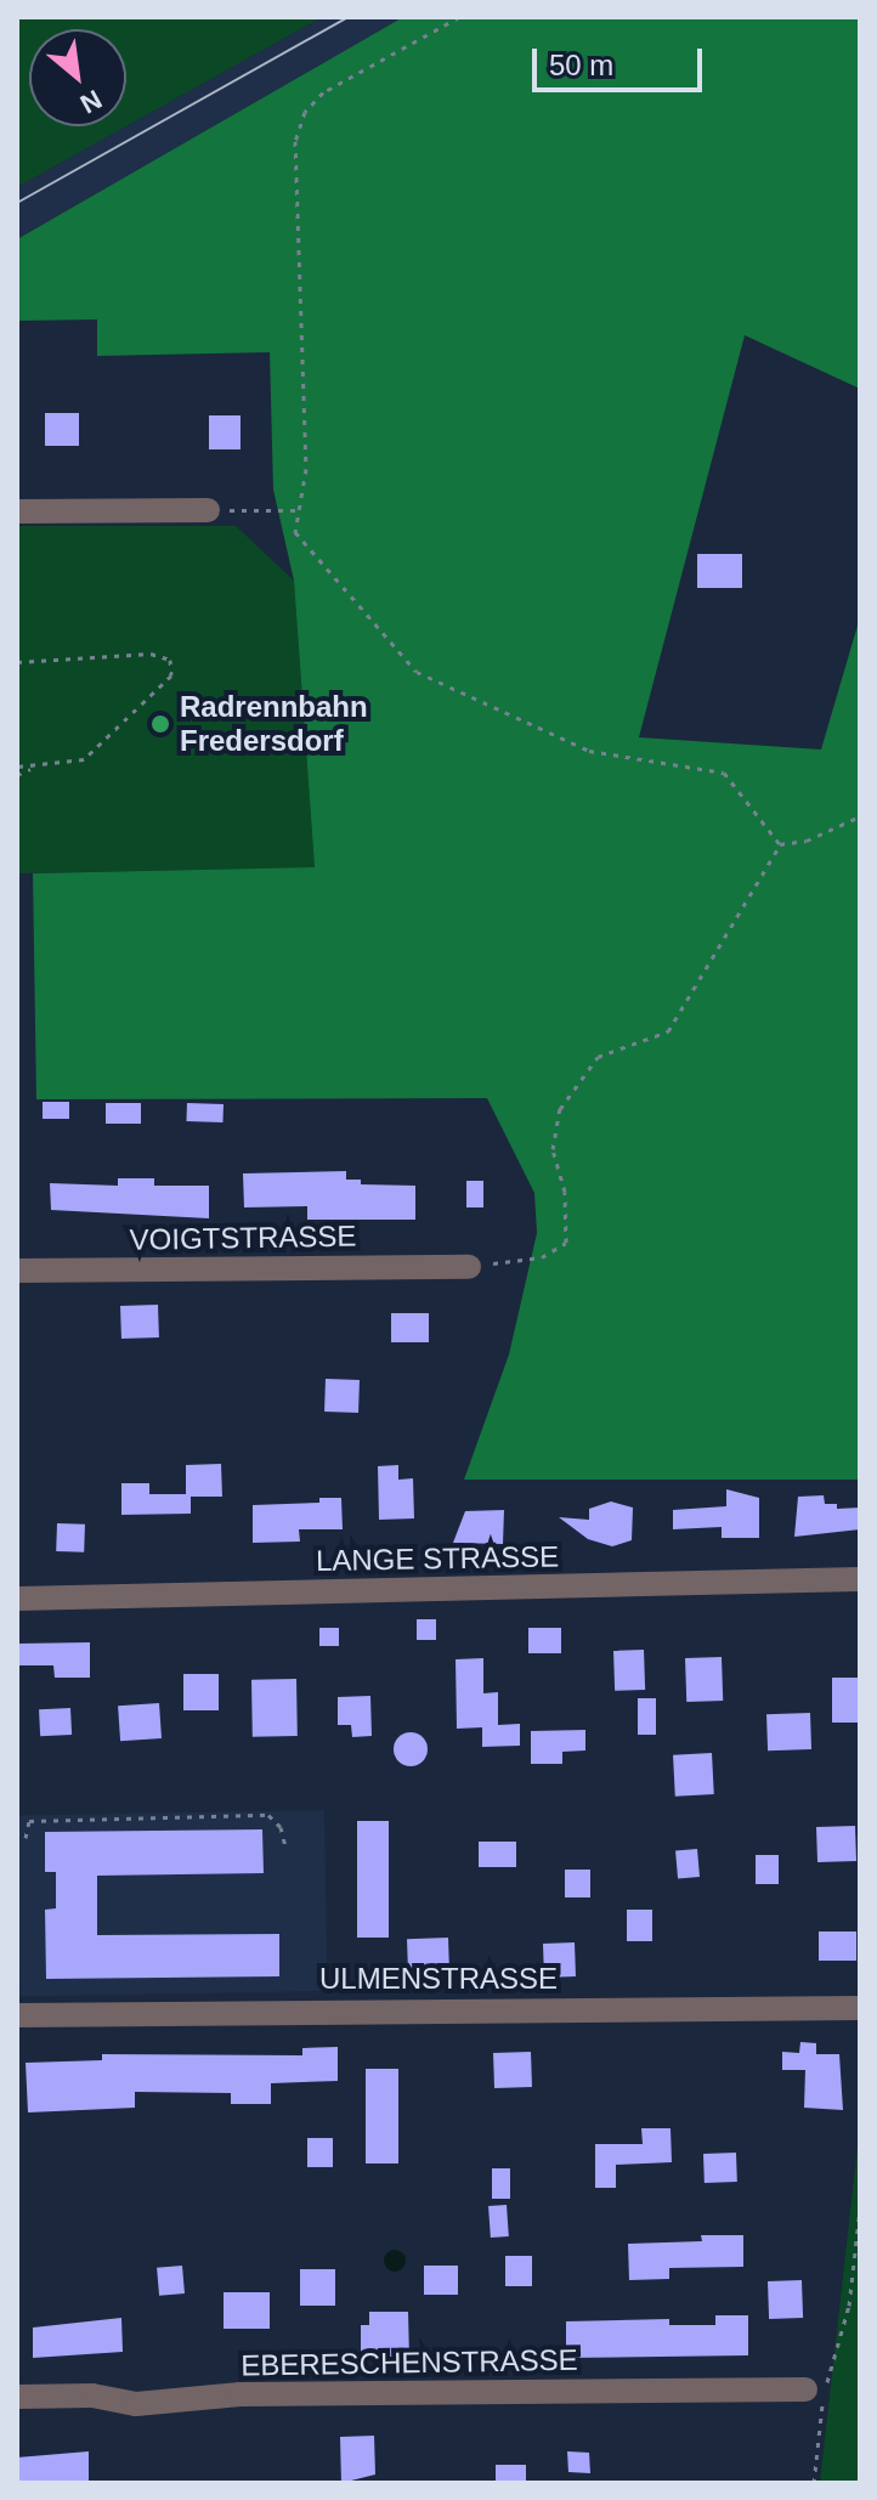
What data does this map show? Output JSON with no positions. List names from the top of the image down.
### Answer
{
  "streets": {
    "street": [
      "VOIGTSTRASSE",
      "LANGE STRASSE",
      "ULMENSTRASSE",
      "EBERESCHENSTRASSE"
    ]
  },
  "places": ["Radrennbahn Fredersdorf"],
  "scale_bar": "50 m",
  "north": "bottom right"
}
